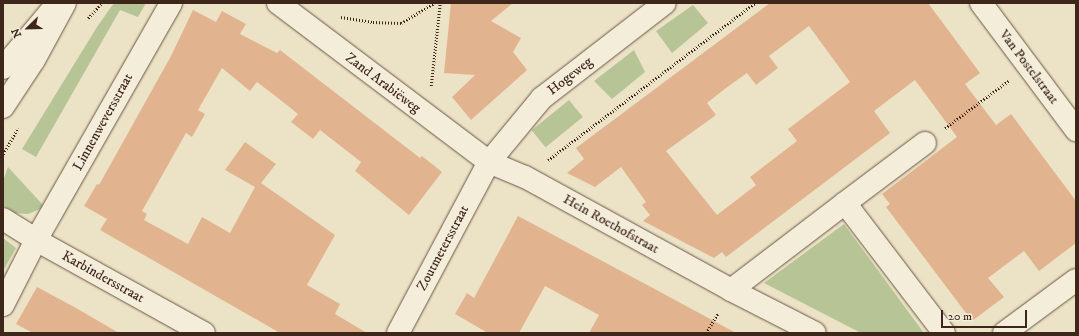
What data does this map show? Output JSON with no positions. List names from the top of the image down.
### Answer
{
  "streets": {
    "street": [
      "Van Postelstraat",
      "Hogeweg",
      "Zand Arabiëweg",
      "Linnenweversstraat",
      "Hein Roethofstraat",
      "Zoutmetersstraat",
      "Karbindersstraat"
    ]
  },
  "crossings": [
    ["Hogeweg", "Zand Arabiëweg"],
    ["Hogeweg", "Hein Roethofstraat"],
    ["Hogeweg", "Zoutmetersstraat"],
    ["Zand Arabiëweg", "Hein Roethofstraat"],
    ["Zand Arabiëweg", "Zoutmetersstraat"],
    ["Linnenweversstraat", "Karbindersstraat"],
    ["Hein Roethofstraat", "Zoutmetersstraat"]
  ],
  "scale_bar": "20 m",
  "north": "bottom left"
}
